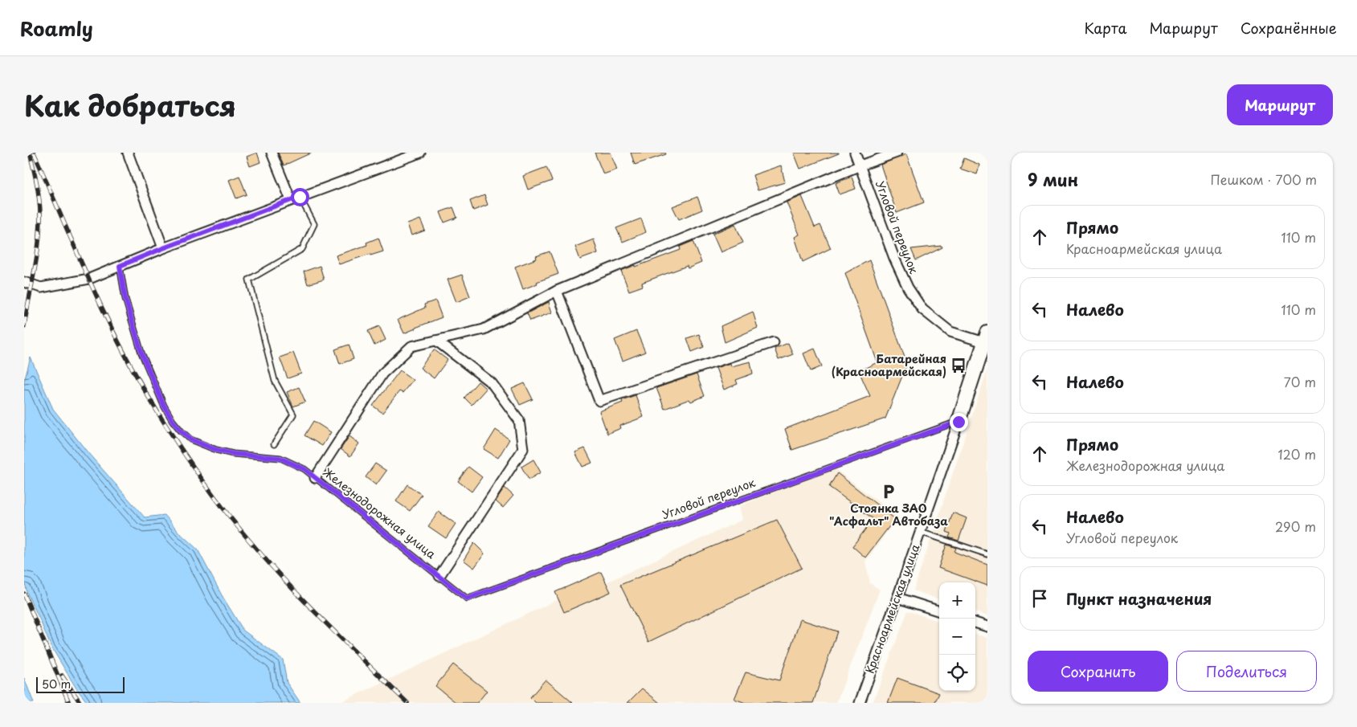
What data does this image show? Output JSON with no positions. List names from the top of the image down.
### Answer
{
  "streets": {
    "street": ["Угловой переулок", "Железнодорожная улица", "Красноармейская улица"]
  },
  "crossings": [
    ["Угловой переулок", "Железнодорожная улица"],
    ["Угловой переулок", "Красноармейская улица"]
  ],
  "places": {
    "bus stop": ["Батарейная (Красноармейская)"],
    "parking": ["Стоянка ЗАО \"Асфальт\" Автобаза"]
  },
  "scale_bar": "50 m",
  "page": {
    "header": "Roamly",
    "nav": ["Карта", "Маршрут", "Сохранённые"],
    "title": "Как добраться",
    "buttons": [
      "Маршрут",
      ["Сохранить", "Поделиться"]
    ],
    "heading": ["9 мин", "Пешком · 700 m"],
    "list": [
      ["Прямо", "Красноармейская улица", "110 m"],
      ["Налево", "110 m"],
      ["Налево", "70 m"],
      ["Прямо", "Железнодорожная улица", "120 m"],
      ["Налево", "Угловой переулок", "290 m"],
      "Пункт назначения"
    ],
    "map_buttons": ["+", "−"],
    "scale": "50 m"
  }
}
